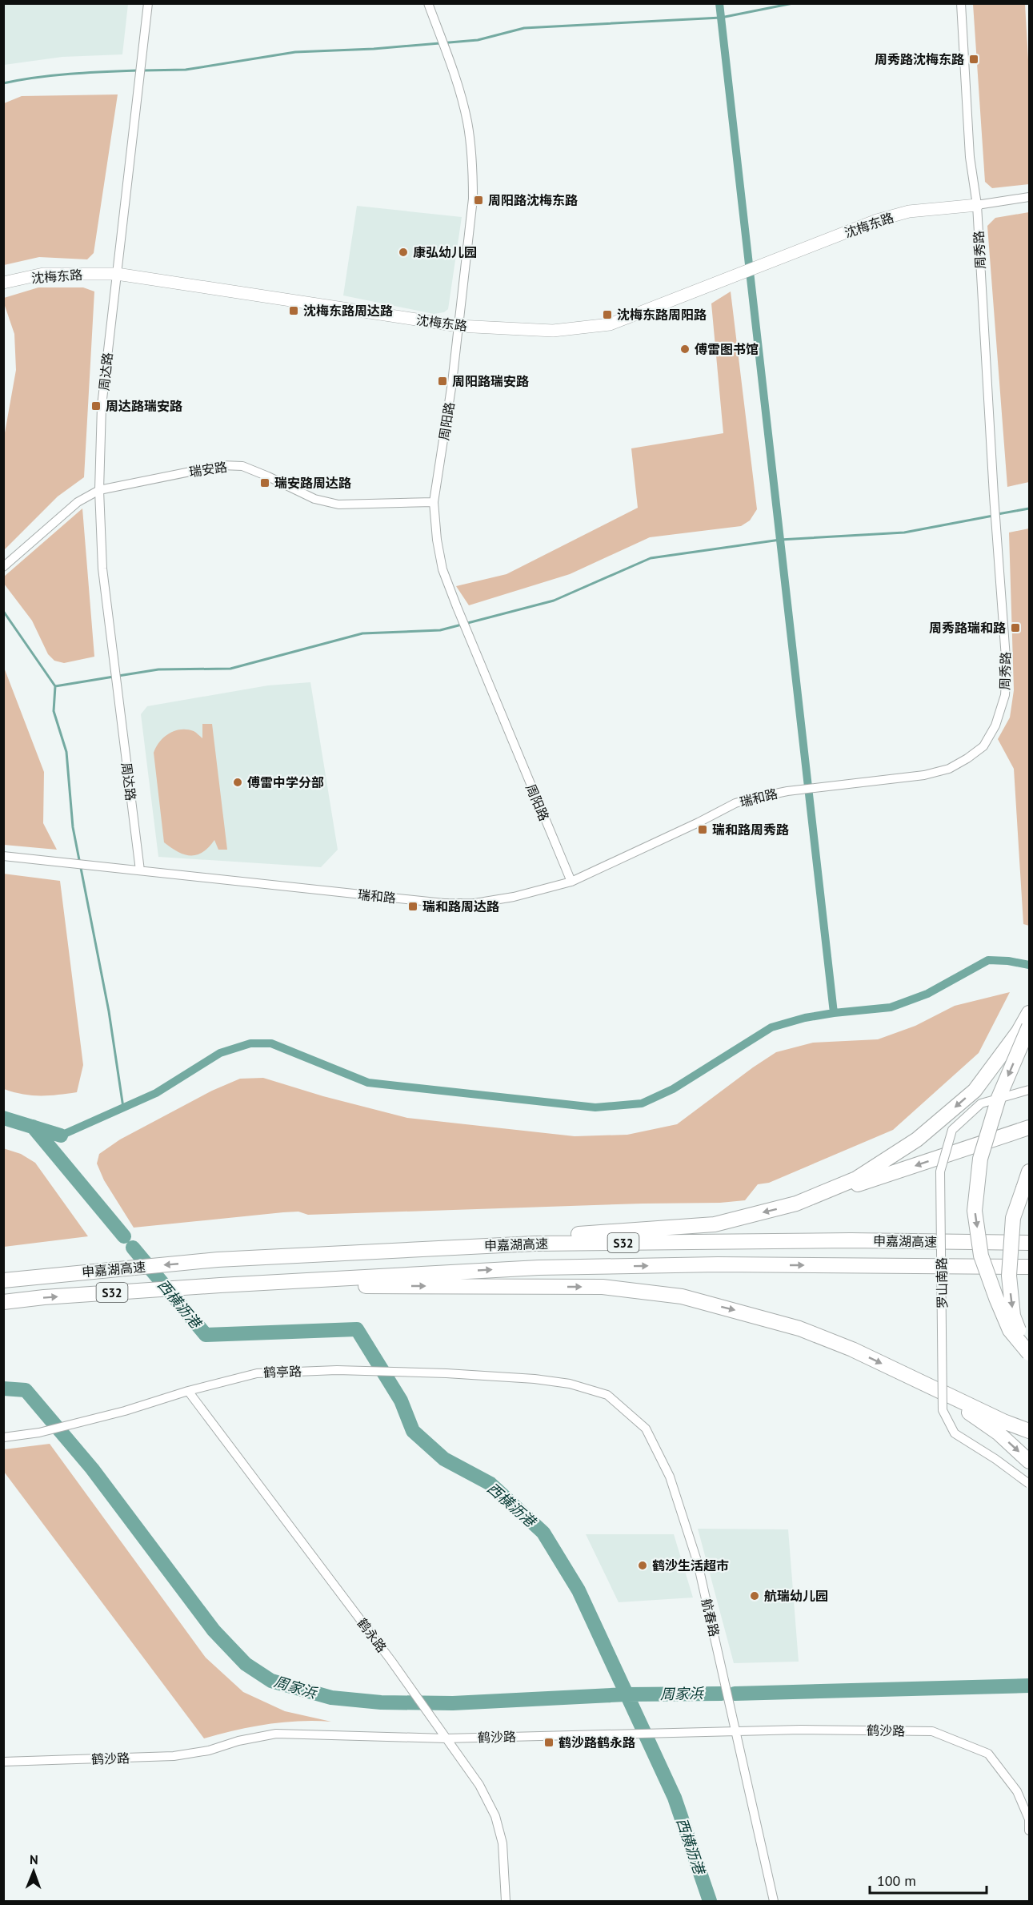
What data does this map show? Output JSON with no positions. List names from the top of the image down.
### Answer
{
  "streets": {
    "highway": ["申嘉湖高速", "S32"],
    "street": [
      "沈梅东路",
      "周秀路",
      "周达路",
      "周阳路",
      "瑞安路",
      "瑞和路",
      "罗山南路",
      "鹤亭路",
      "航春路",
      "鹤永路",
      "鹤沙路"
    ]
  },
  "crossings": [
    ["沈梅东路", "周秀路"],
    ["沈梅东路", "周达路"],
    ["沈梅东路", "周阳路"],
    ["周秀路", "瑞和路"],
    ["周达路", "瑞安路"],
    ["周达路", "瑞和路"],
    ["周阳路", "瑞安路"],
    ["周阳路", "瑞和路"],
    ["鹤亭路", "航春路"],
    ["鹤亭路", "鹤永路"],
    ["航春路", "鹤沙路"],
    ["鹤永路", "鹤沙路"]
  ],
  "water": ["西横沥港", "周家浜"],
  "places": {
    "transit": [
      "周秀路沈梅东路",
      "周阳路沈梅东路",
      "沈梅东路周达路",
      "沈梅东路周阳路",
      "周阳路瑞安路",
      "周达路瑞安路",
      "瑞安路周达路",
      "周秀路瑞和路",
      "瑞和路周秀路",
      "瑞和路周达路",
      "鹤沙路鹤永路"
    ],
    "other": [
      "康弘幼儿园",
      "傅雷图书馆",
      "傅雷中学分部",
      "鹤沙生活超市",
      "航瑞幼儿园"
    ]
  },
  "scale_bar": "100 m",
  "north": "top"
}
